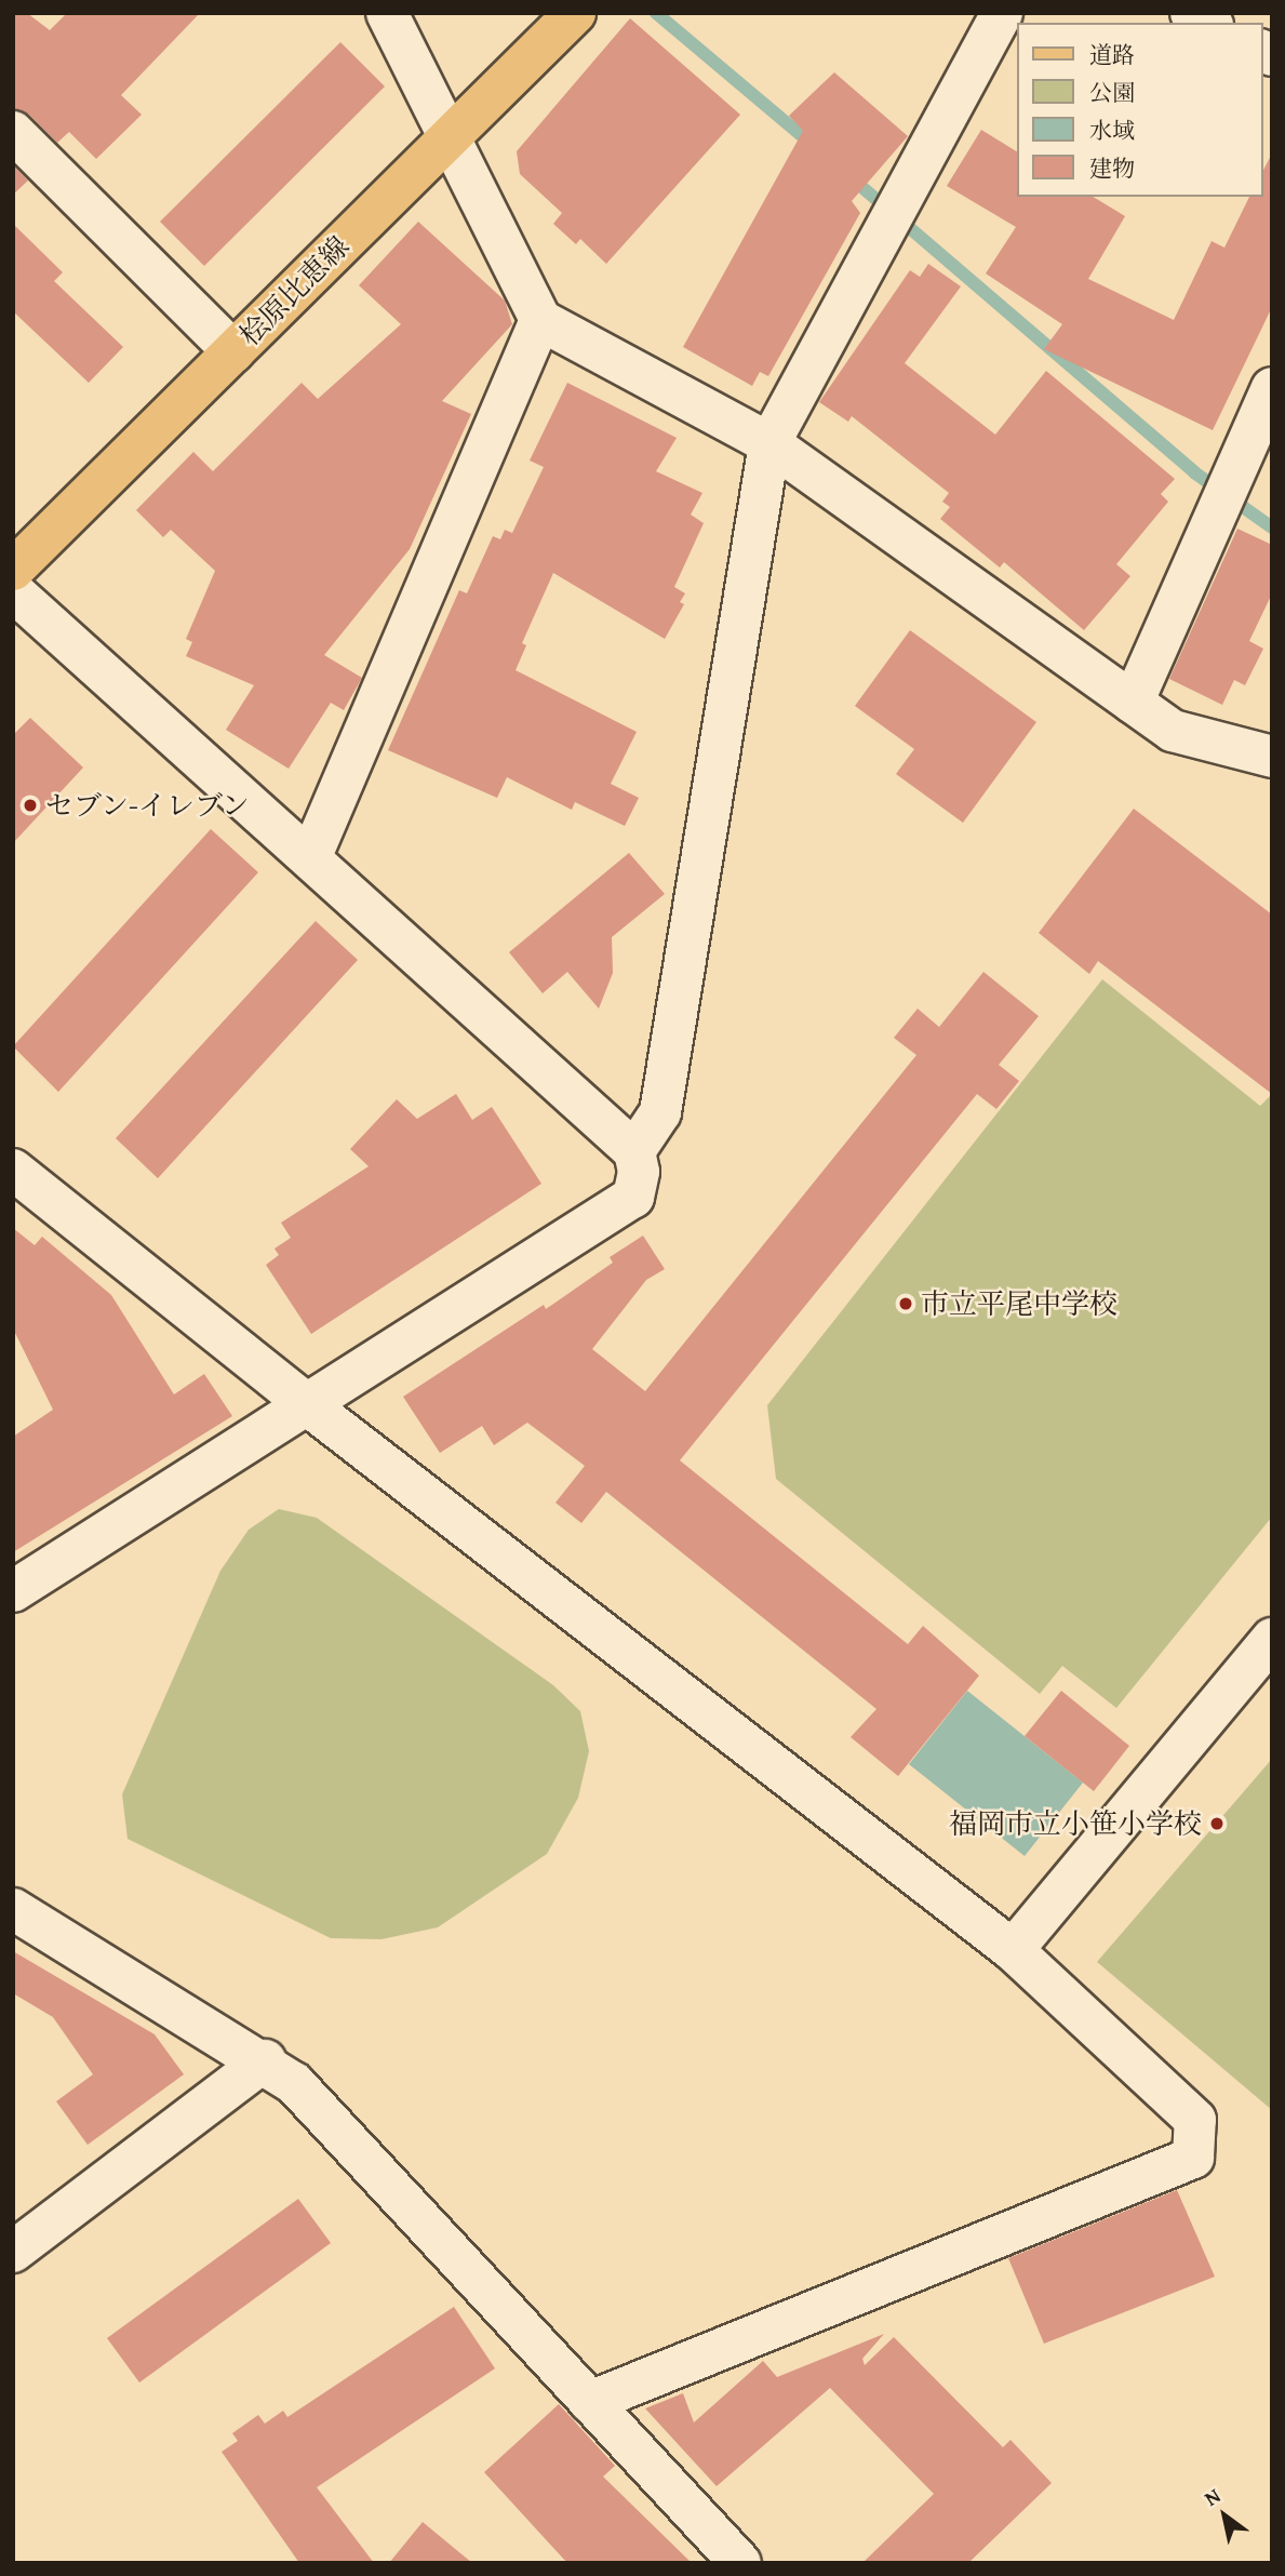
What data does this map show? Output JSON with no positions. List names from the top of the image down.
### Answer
{
  "streets": {
    "main road": ["桧原比恵線"]
  },
  "places": ["セブン-イレブン", "市立平尾中学校", "福岡市立小笹小学校"],
  "legend": [
    "道路",
    "公園",
    "水域",
    "建物"
  ],
  "north": "top left"
}
